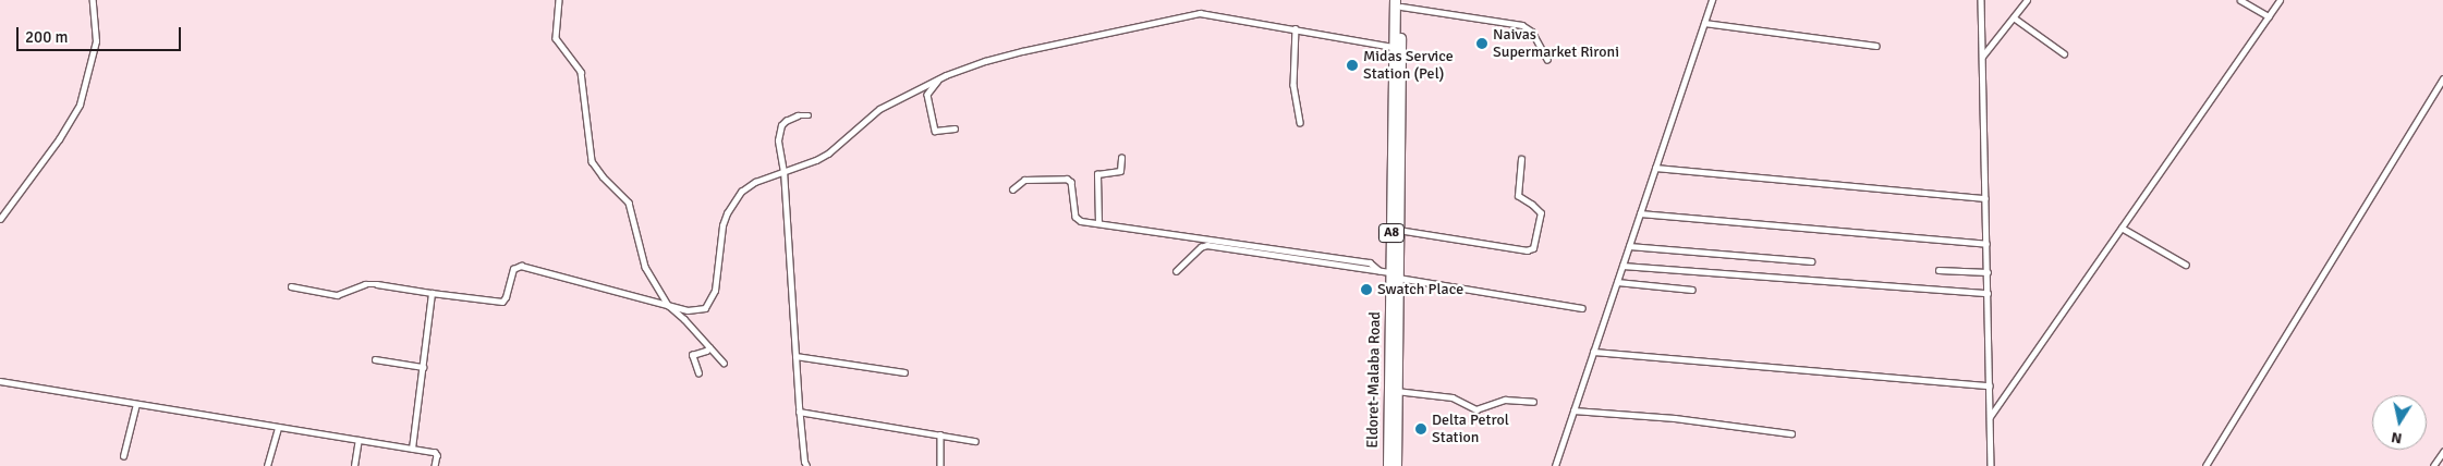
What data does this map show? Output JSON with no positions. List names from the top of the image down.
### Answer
{
  "streets": {
    "highway": ["A8", "Eldoret-Malaba Road"]
  },
  "places": [
    "Naivas Supermarket Rironi",
    "Midas Service Station (Pel)",
    "Swatch Place",
    "Delta Petrol Station"
  ],
  "scale_bar": "200 m",
  "north": "bottom"
}
